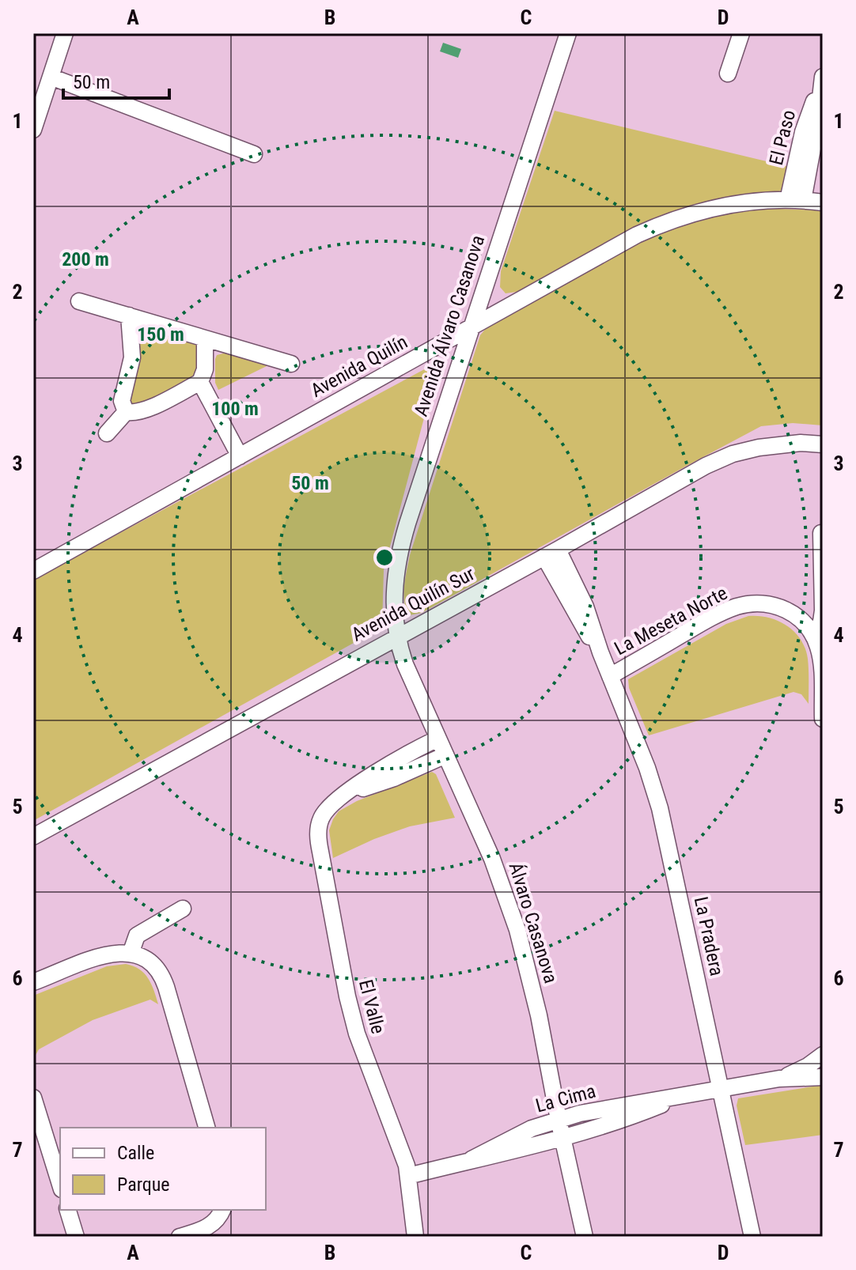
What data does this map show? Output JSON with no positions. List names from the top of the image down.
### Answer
{
  "streets": {
    "street": [
      "El Paso",
      "Avenida Álvaro Casanova",
      "Avenida Quilín",
      "Avenida Quilín Sur",
      "La Meseta Norte",
      "Álvaro Casanova",
      "La Pradera",
      "El Valle",
      "La Cima"
    ]
  },
  "crossings": [
    ["El Paso", "Avenida Quilín"],
    ["Avenida Álvaro Casanova", "Avenida Quilín"],
    ["Avenida Álvaro Casanova", "Avenida Quilín Sur"],
    ["Avenida Álvaro Casanova", "Álvaro Casanova"],
    ["Avenida Quilín Sur", "Álvaro Casanova"],
    ["Avenida Quilín Sur", "La Pradera"],
    ["La Meseta Norte", "La Pradera"],
    ["Álvaro Casanova", "El Valle"],
    ["Álvaro Casanova", "La Cima"],
    ["La Pradera", "La Cima"],
    ["El Valle", "La Cima"]
  ],
  "legend": ["Calle", "Parque"],
  "scale_bar": "50 m",
  "grid": {
    "columns": [
      "A",
      "B",
      "C",
      "D"
    ],
    "rows": [
      "1",
      "2",
      "3",
      "4",
      "5",
      "6",
      "7"
    ]
  },
  "rings": [
    "200 m",
    "150 m",
    "100 m",
    "50 m"
  ]
}
